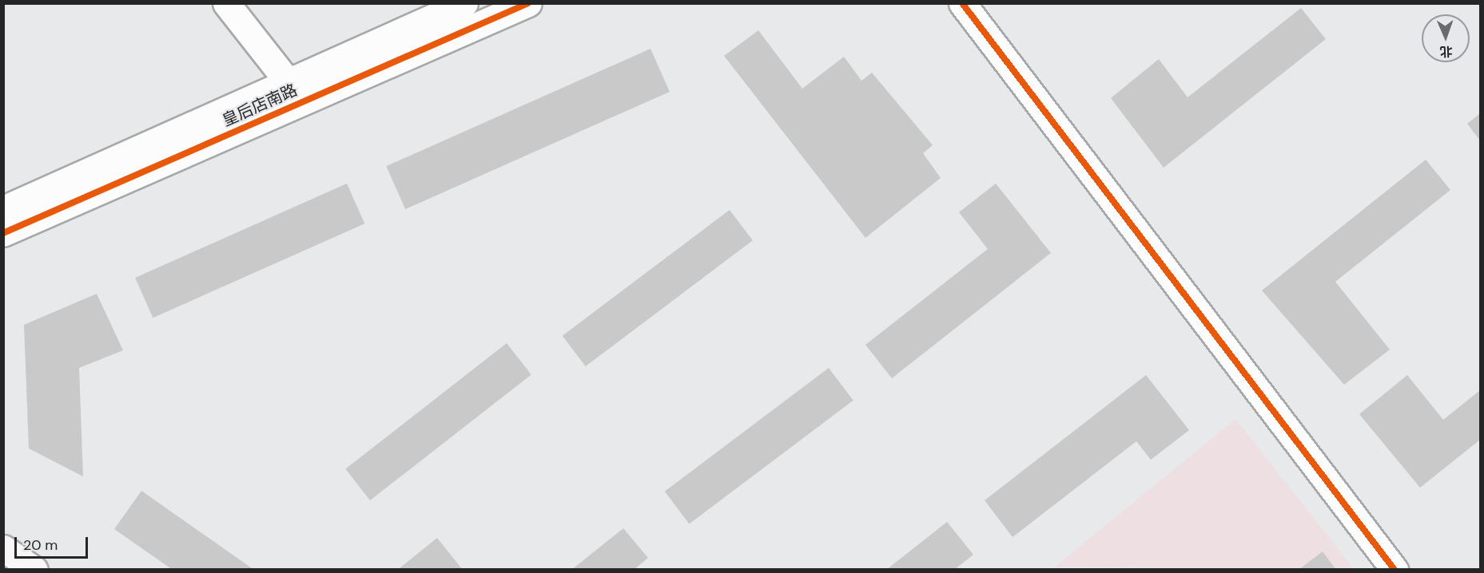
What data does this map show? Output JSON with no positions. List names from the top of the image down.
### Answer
{
  "streets": {
    "street": ["皇后店南路"]
  },
  "scale_bar": "20 m",
  "north": "bottom"
}
